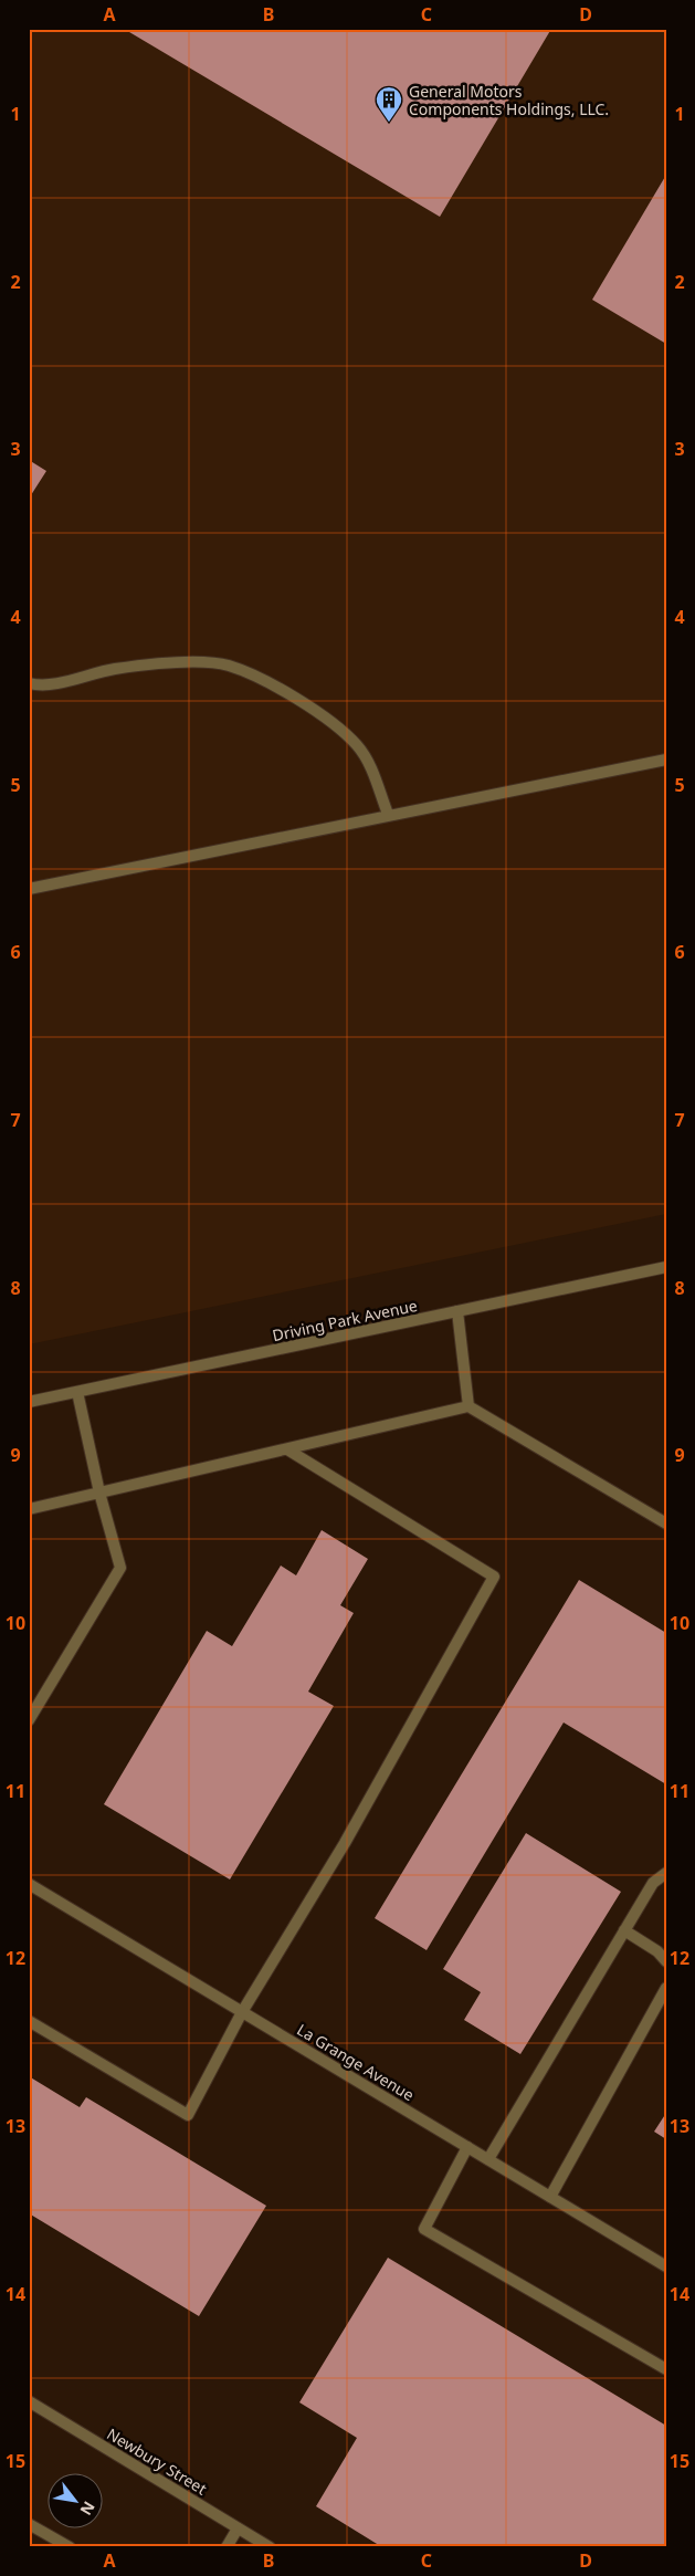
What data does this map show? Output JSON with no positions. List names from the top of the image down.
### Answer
{
  "streets": {
    "street": ["Driving Park Avenue", "La Grange Avenue", "Newbury Street"]
  },
  "places": {
    "building": ["General Motors Components Holdings, LLC."]
  },
  "north": "bottom right",
  "grid": {
    "columns": [
      "A",
      "B",
      "C",
      "D"
    ],
    "rows": [
      "1",
      "2",
      "3",
      "4",
      "5",
      "6",
      "7",
      "8",
      "9",
      "10",
      "11",
      "12",
      "13",
      "14",
      "15"
    ]
  }
}
